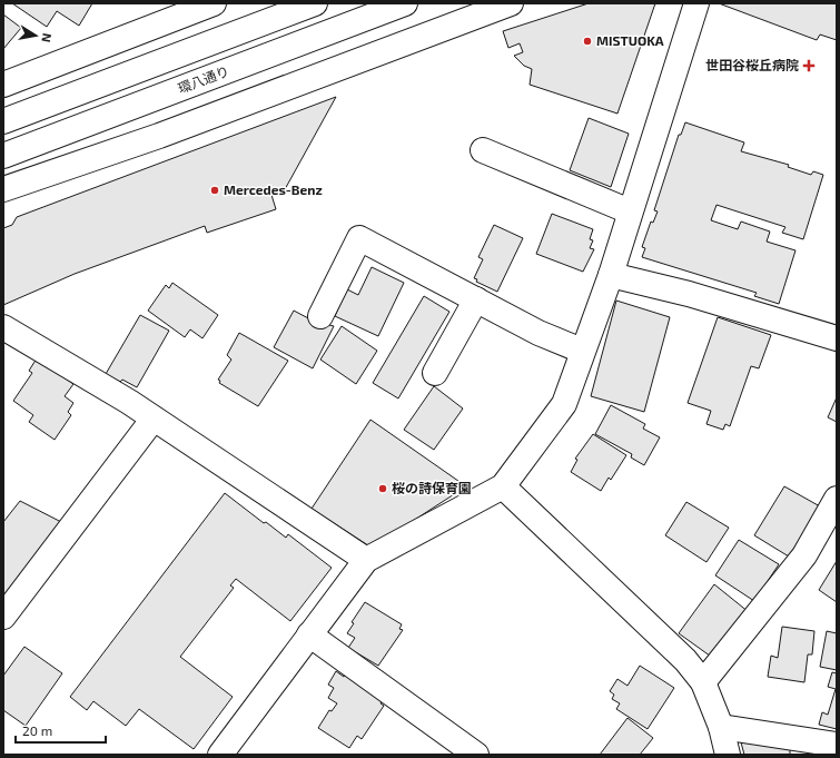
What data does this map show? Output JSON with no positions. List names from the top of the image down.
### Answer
{
  "streets": {
    "street": ["環八通り"]
  },
  "places": {
    "other": ["MISTUOKA", "Mercedes-Benz", "桜の詩保育園"],
    "health": ["世田谷桜丘病院"]
  },
  "scale_bar": "20 m",
  "north": "right"
}
